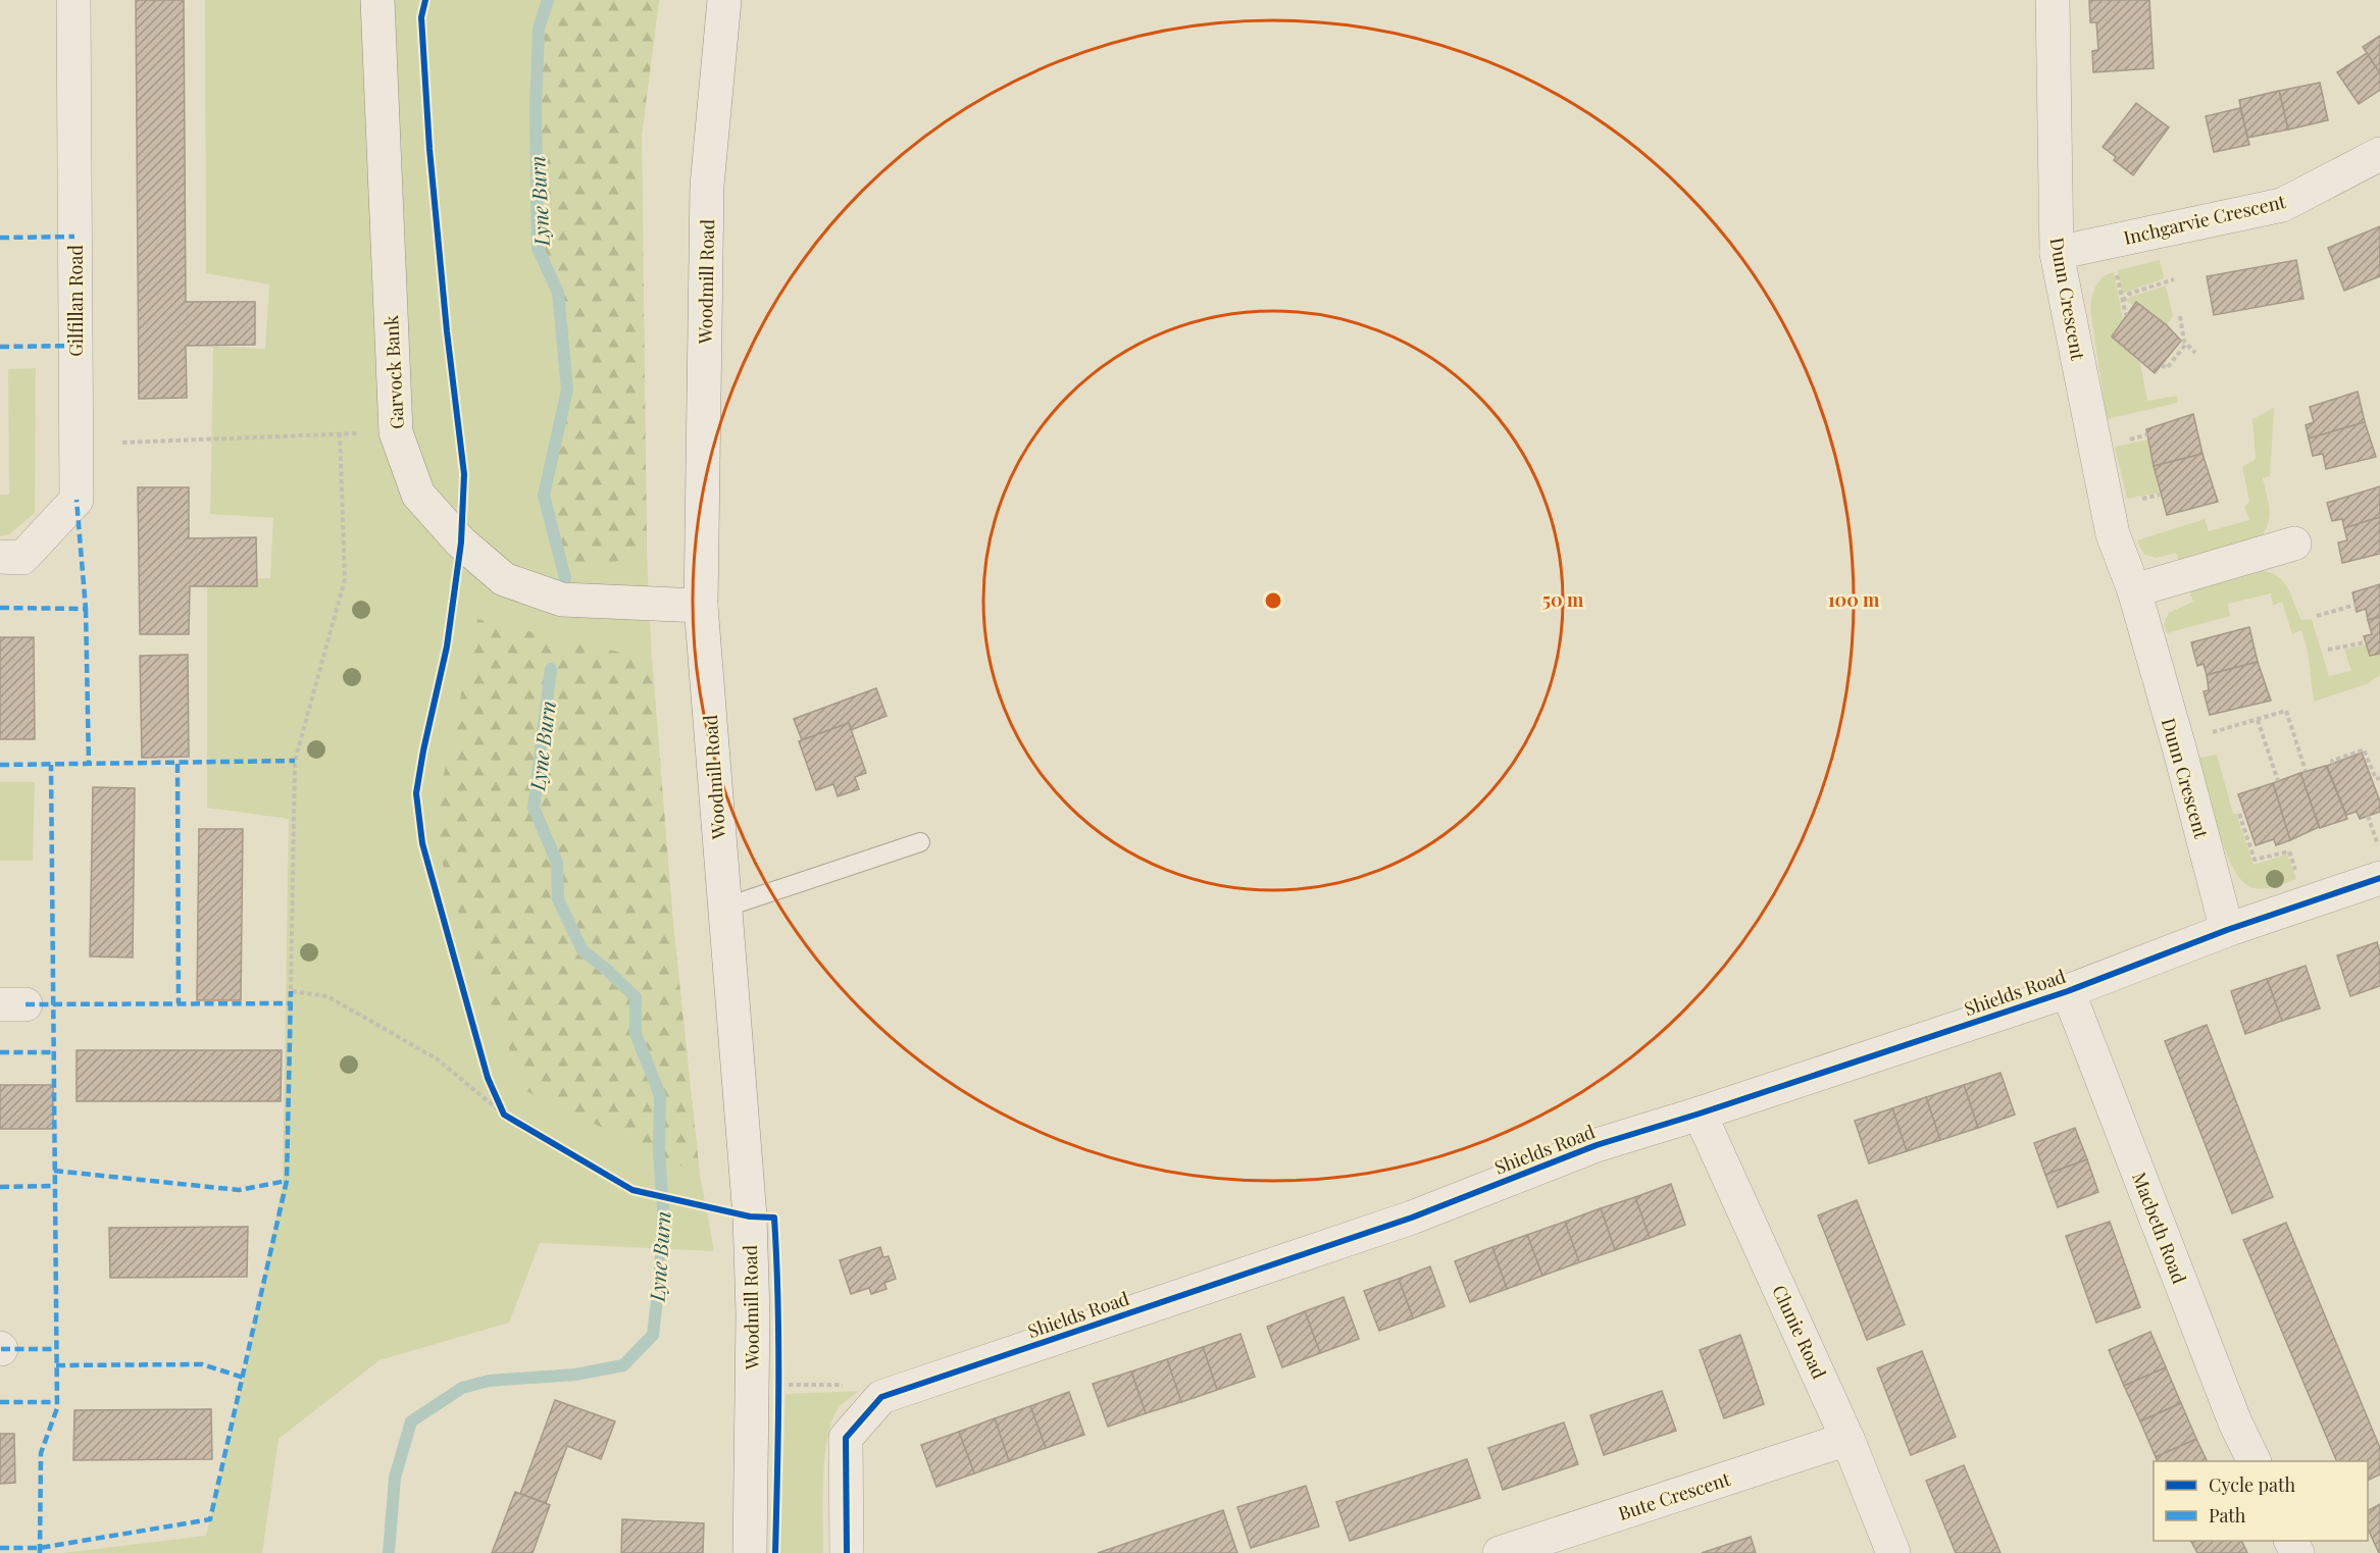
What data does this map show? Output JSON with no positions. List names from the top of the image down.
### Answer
{
  "streets": {
    "street": [
      "Inchgarvie Crescent",
      "Woodmill Road",
      "Dunn Crescent",
      "Gilfillan Road",
      "Garvock Bank",
      "Shields Road",
      "Macbeth Road",
      "Clunie Road",
      "Bute Crescent"
    ]
  },
  "crossings": [
    ["Inchgarvie Crescent", "Dunn Crescent"],
    ["Woodmill Road", "Garvock Bank"],
    ["Dunn Crescent", "Shields Road"],
    ["Shields Road", "Macbeth Road"],
    ["Shields Road", "Clunie Road"],
    ["Clunie Road", "Bute Crescent"]
  ],
  "water": ["Lyne Burn"],
  "legend": ["Cycle path", "Path"],
  "rings": ["50 m", "100 m"]
}
